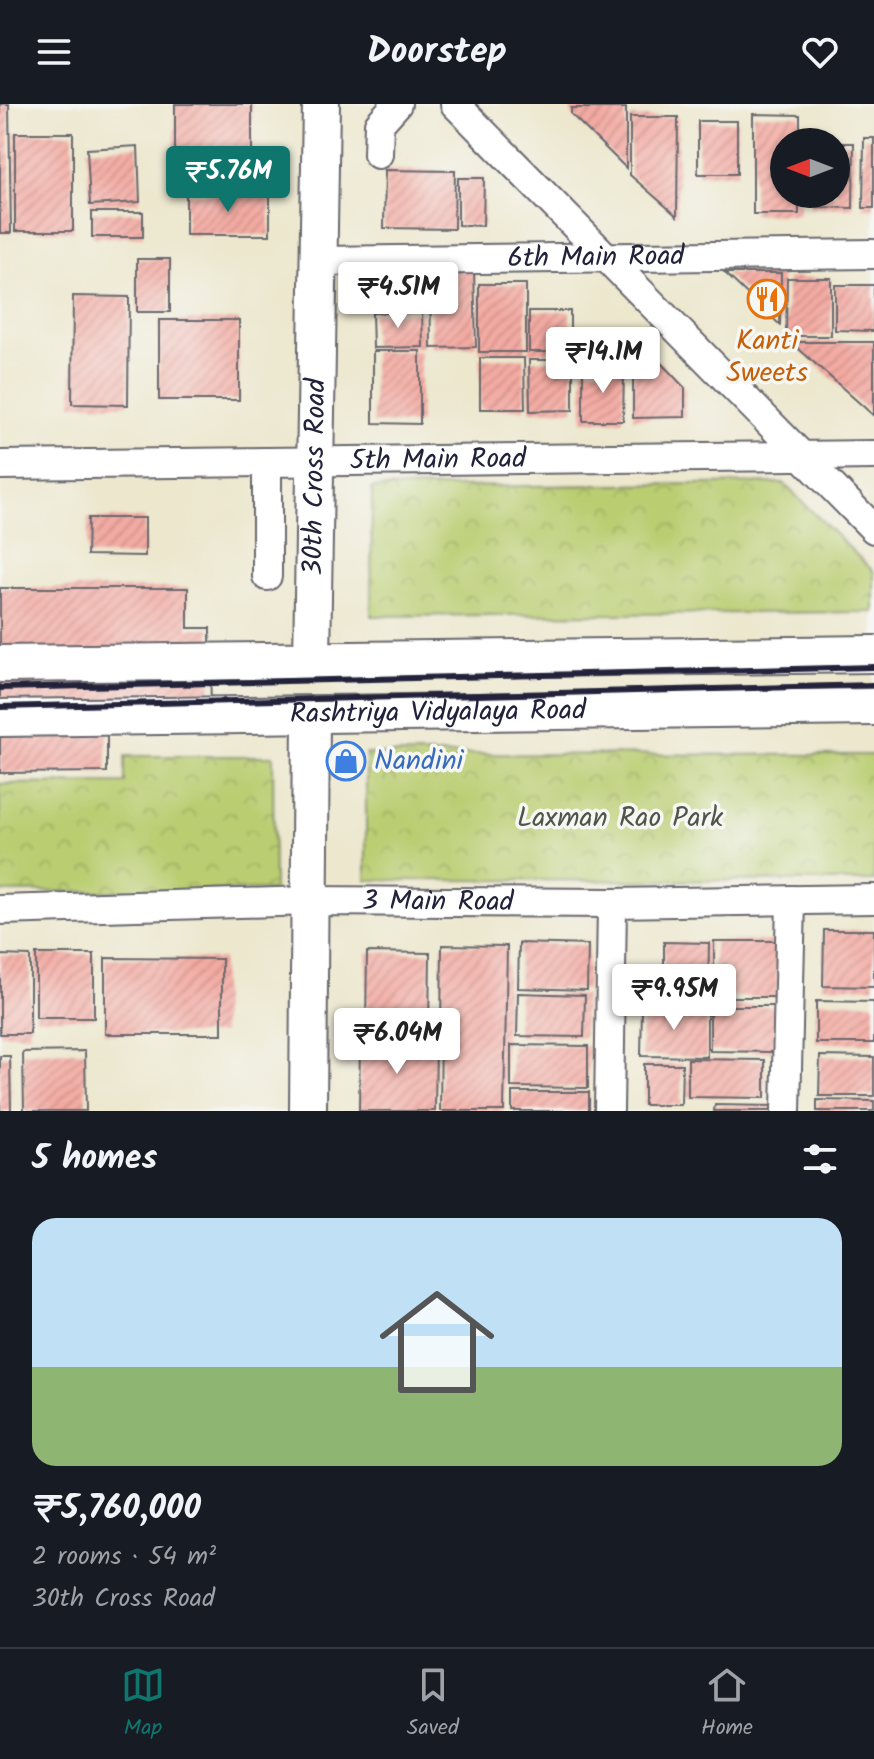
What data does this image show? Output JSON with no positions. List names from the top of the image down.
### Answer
{
  "streets": {
    "main road": ["30th Cross Road", "Rashtriya Vidyalaya Road"],
    "street": ["6th Main Road", "5th Main Road", "3 Main Road"]
  },
  "crossings": [
    ["6th Main Road", "30th Cross Road"],
    ["5th Main Road", "30th Cross Road"],
    ["30th Cross Road", "Rashtriya Vidyalaya Road"]
  ],
  "parks": ["Laxman Rao Park"],
  "places": {
    "restaurant": ["Kanti Sweets"],
    "shop": ["Nandini"]
  },
  "north": "left",
  "page": {
    "header": "Doorstep",
    "price": [
      "₹5.76M",
      "₹4.51M",
      "₹14.1M",
      "₹9.95M",
      "₹6.04M"
    ],
    "heading": "5 homes",
    "list": [
      {
        "name": "₹5,760,000",
        "note": "2 rooms · 54 m² · 30th Cross Road"
      }
    ],
    "tabs": ["Map", "Saved", "Home"]
  }
}
